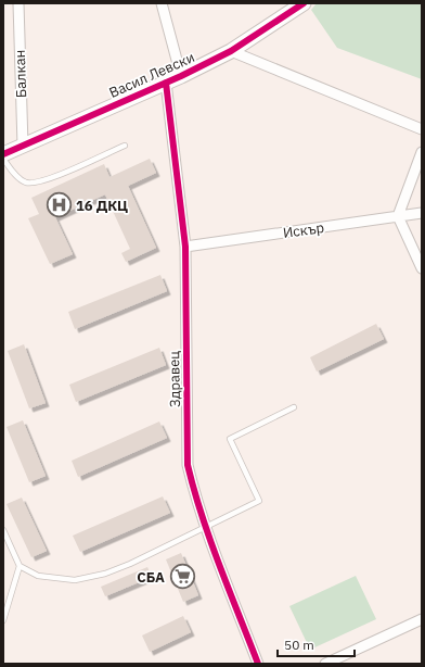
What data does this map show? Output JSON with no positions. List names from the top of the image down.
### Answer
{
  "streets": {
    "street": [
      "Балкан",
      "Васил Левски",
      "Искър",
      "Здравец"
    ]
  },
  "crossings": [
    ["Балкан", "Васил Левски"],
    ["Васил Левски", "Здравец"],
    ["Искър", "Здравец"]
  ],
  "places": {
    "hospital": ["16 ДКЦ"],
    "supermarket": ["СБА"]
  },
  "scale_bar": "50 m"
}
